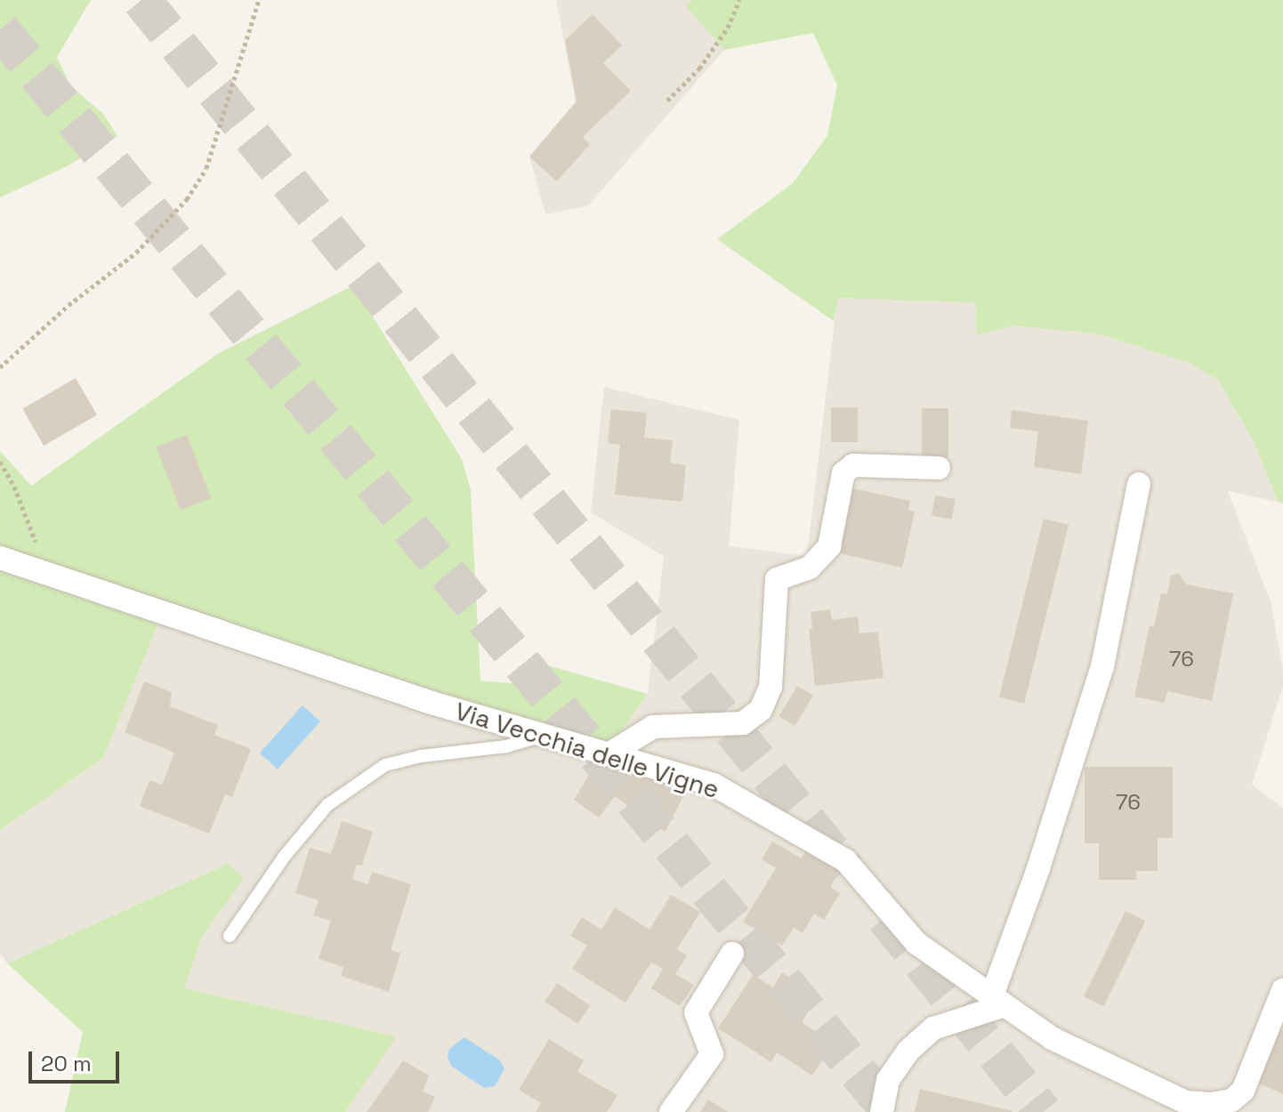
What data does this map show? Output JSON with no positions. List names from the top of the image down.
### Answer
{
  "streets": {
    "street": ["Via Vecchia delle Vigne"]
  },
  "house_numbers": ["76", "76"],
  "scale_bar": "20 m"
}
